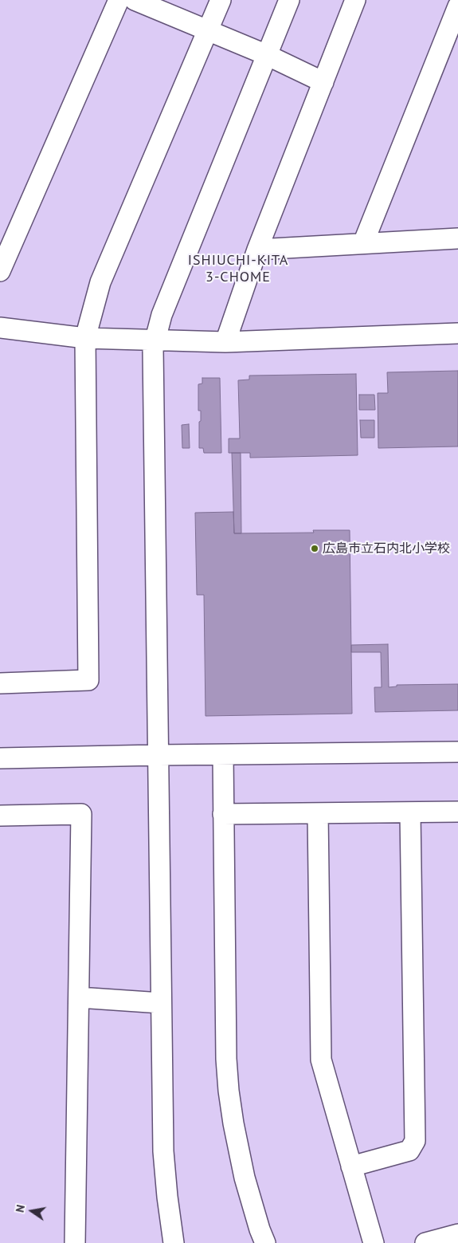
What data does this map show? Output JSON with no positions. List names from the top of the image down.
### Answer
{
  "districts": ["ISHIUCHI-KITA 3-CHOME"],
  "places": ["広島市立石内北小学校"],
  "north": "left"
}
